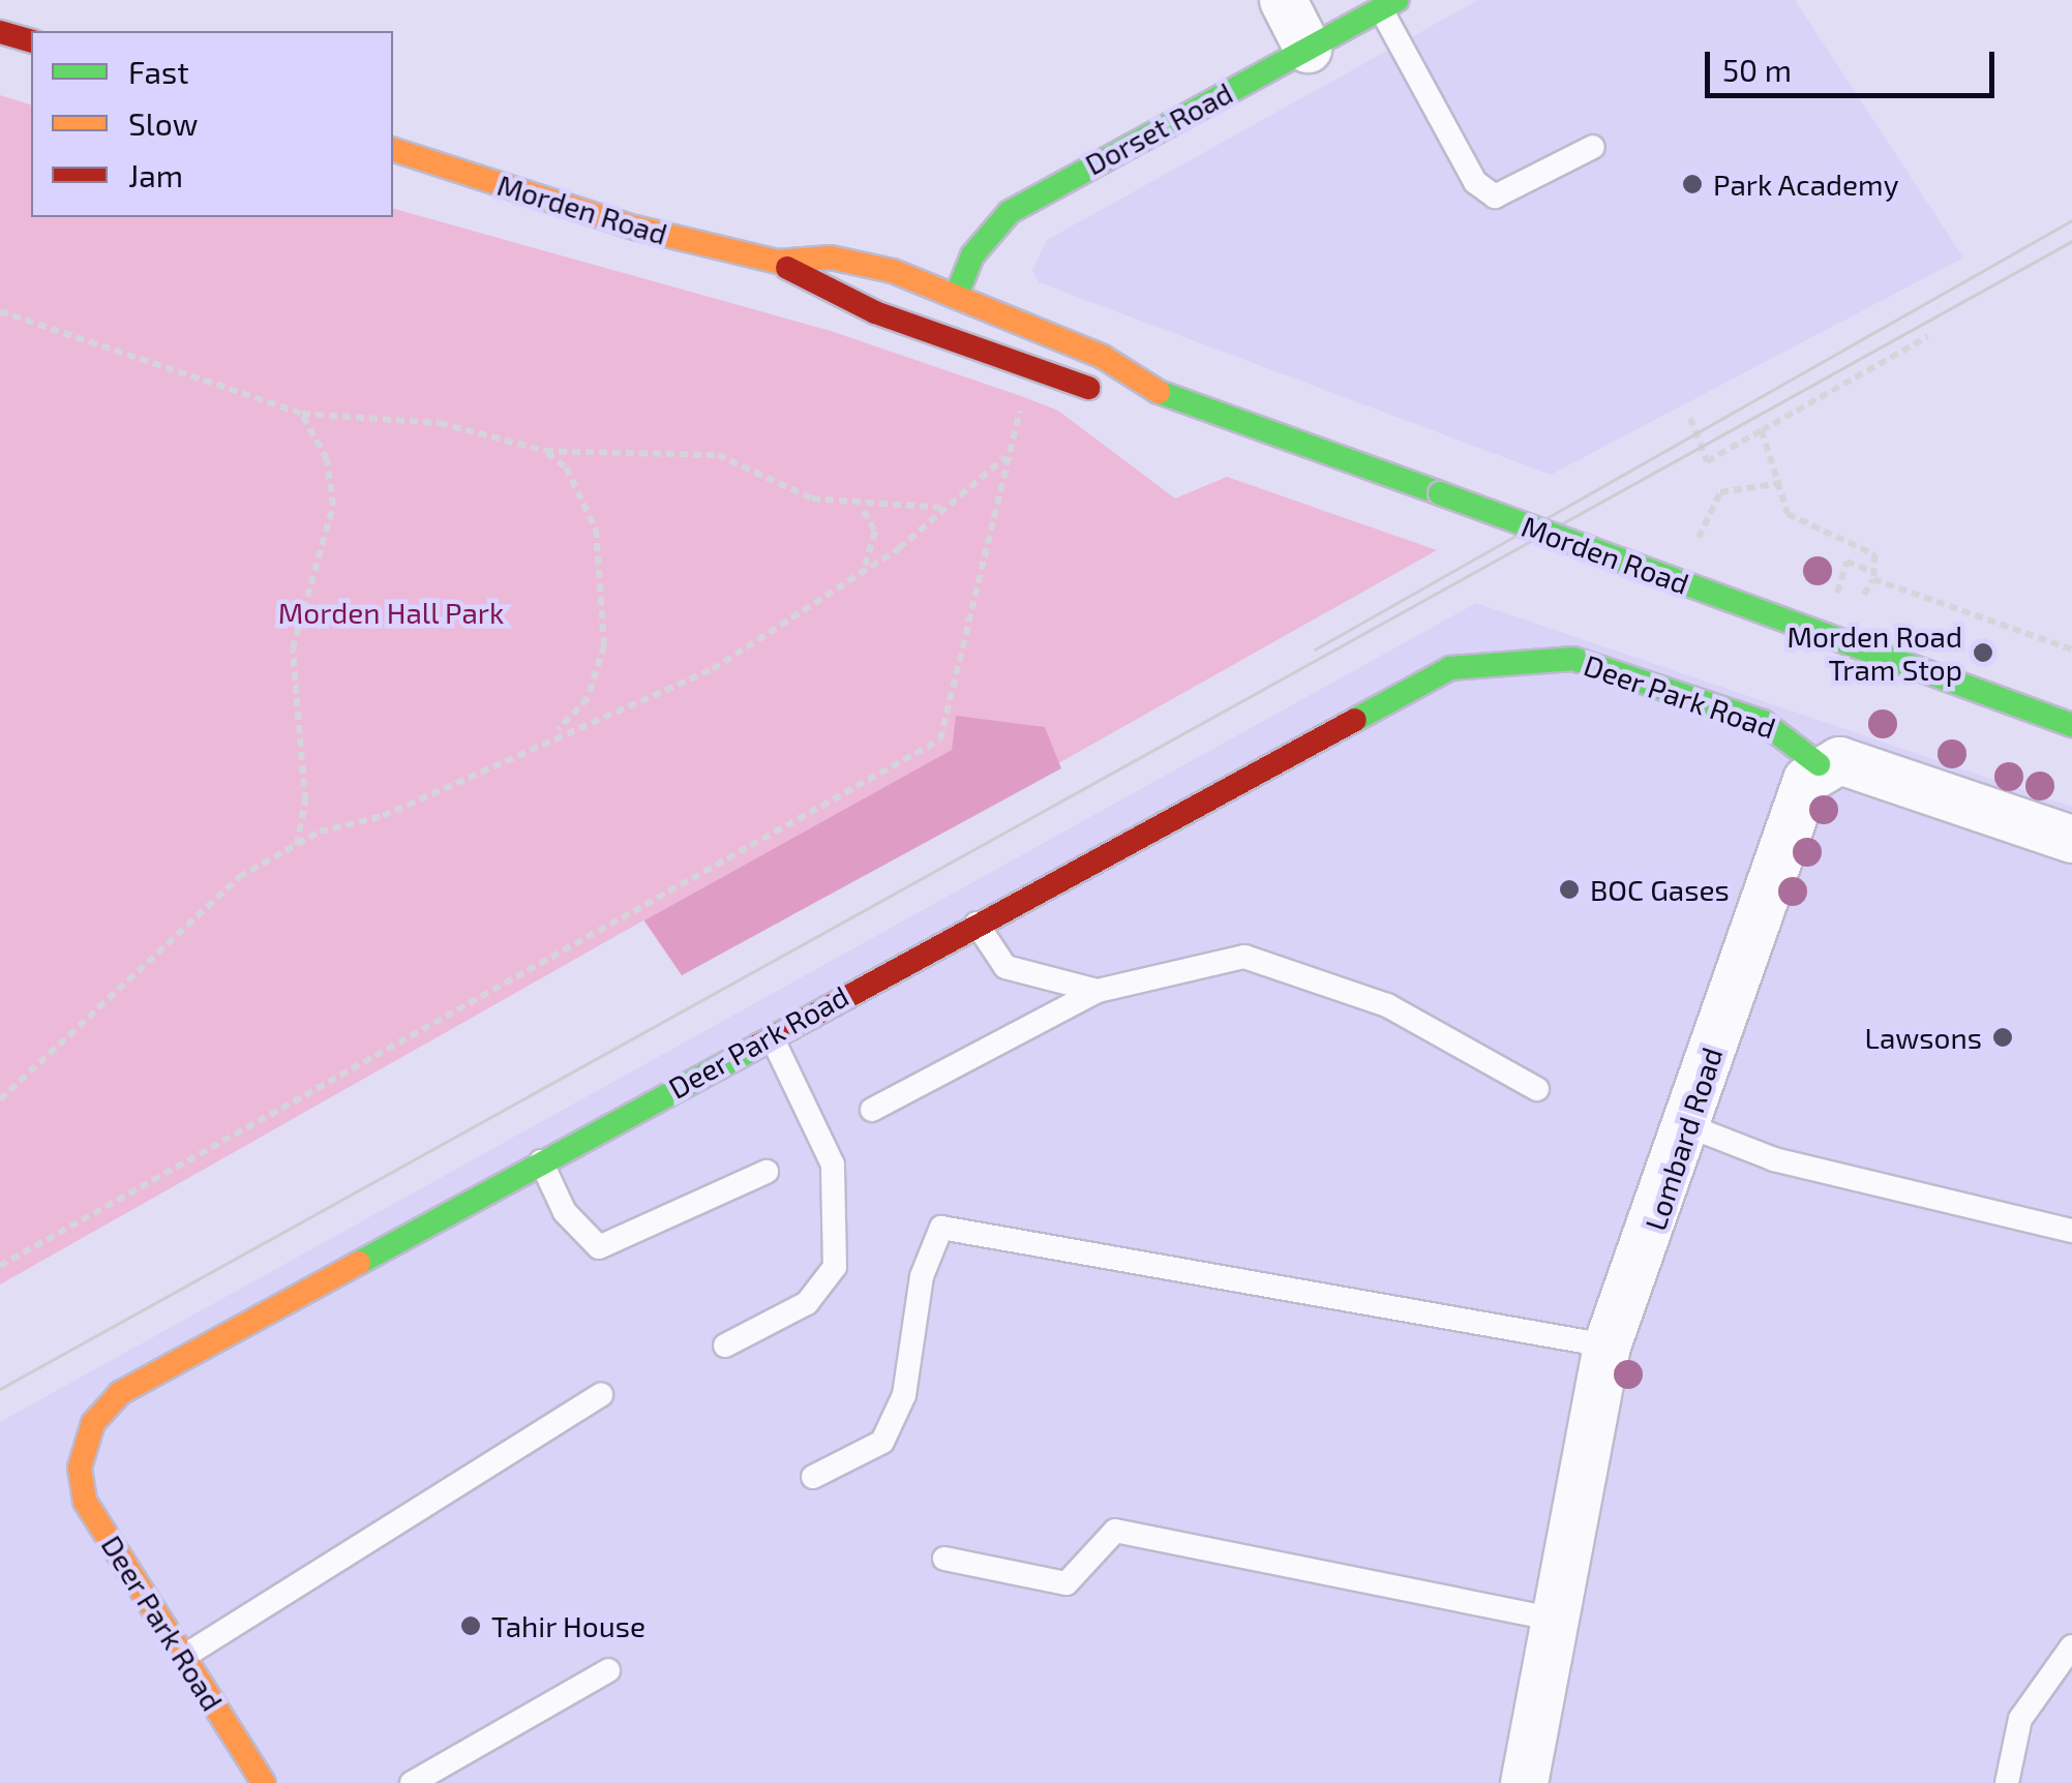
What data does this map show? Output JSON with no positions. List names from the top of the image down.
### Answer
{
  "streets": {
    "main road": ["Dorset Road", "Morden Road", "Deer Park Road"],
    "street": ["Lombard Road"]
  },
  "crossings": [
    ["Dorset Road", "Morden Road"],
    ["Deer Park Road", "Lombard Road"]
  ],
  "parks": ["Morden Hall Park"],
  "places": [
    "Park Academy",
    "Morden Road Tram Stop",
    "BOC Gases",
    "Lawsons",
    "Tahir House"
  ],
  "legend": ["Fast", "Slow", "Jam"],
  "scale_bar": "50 m"
}
